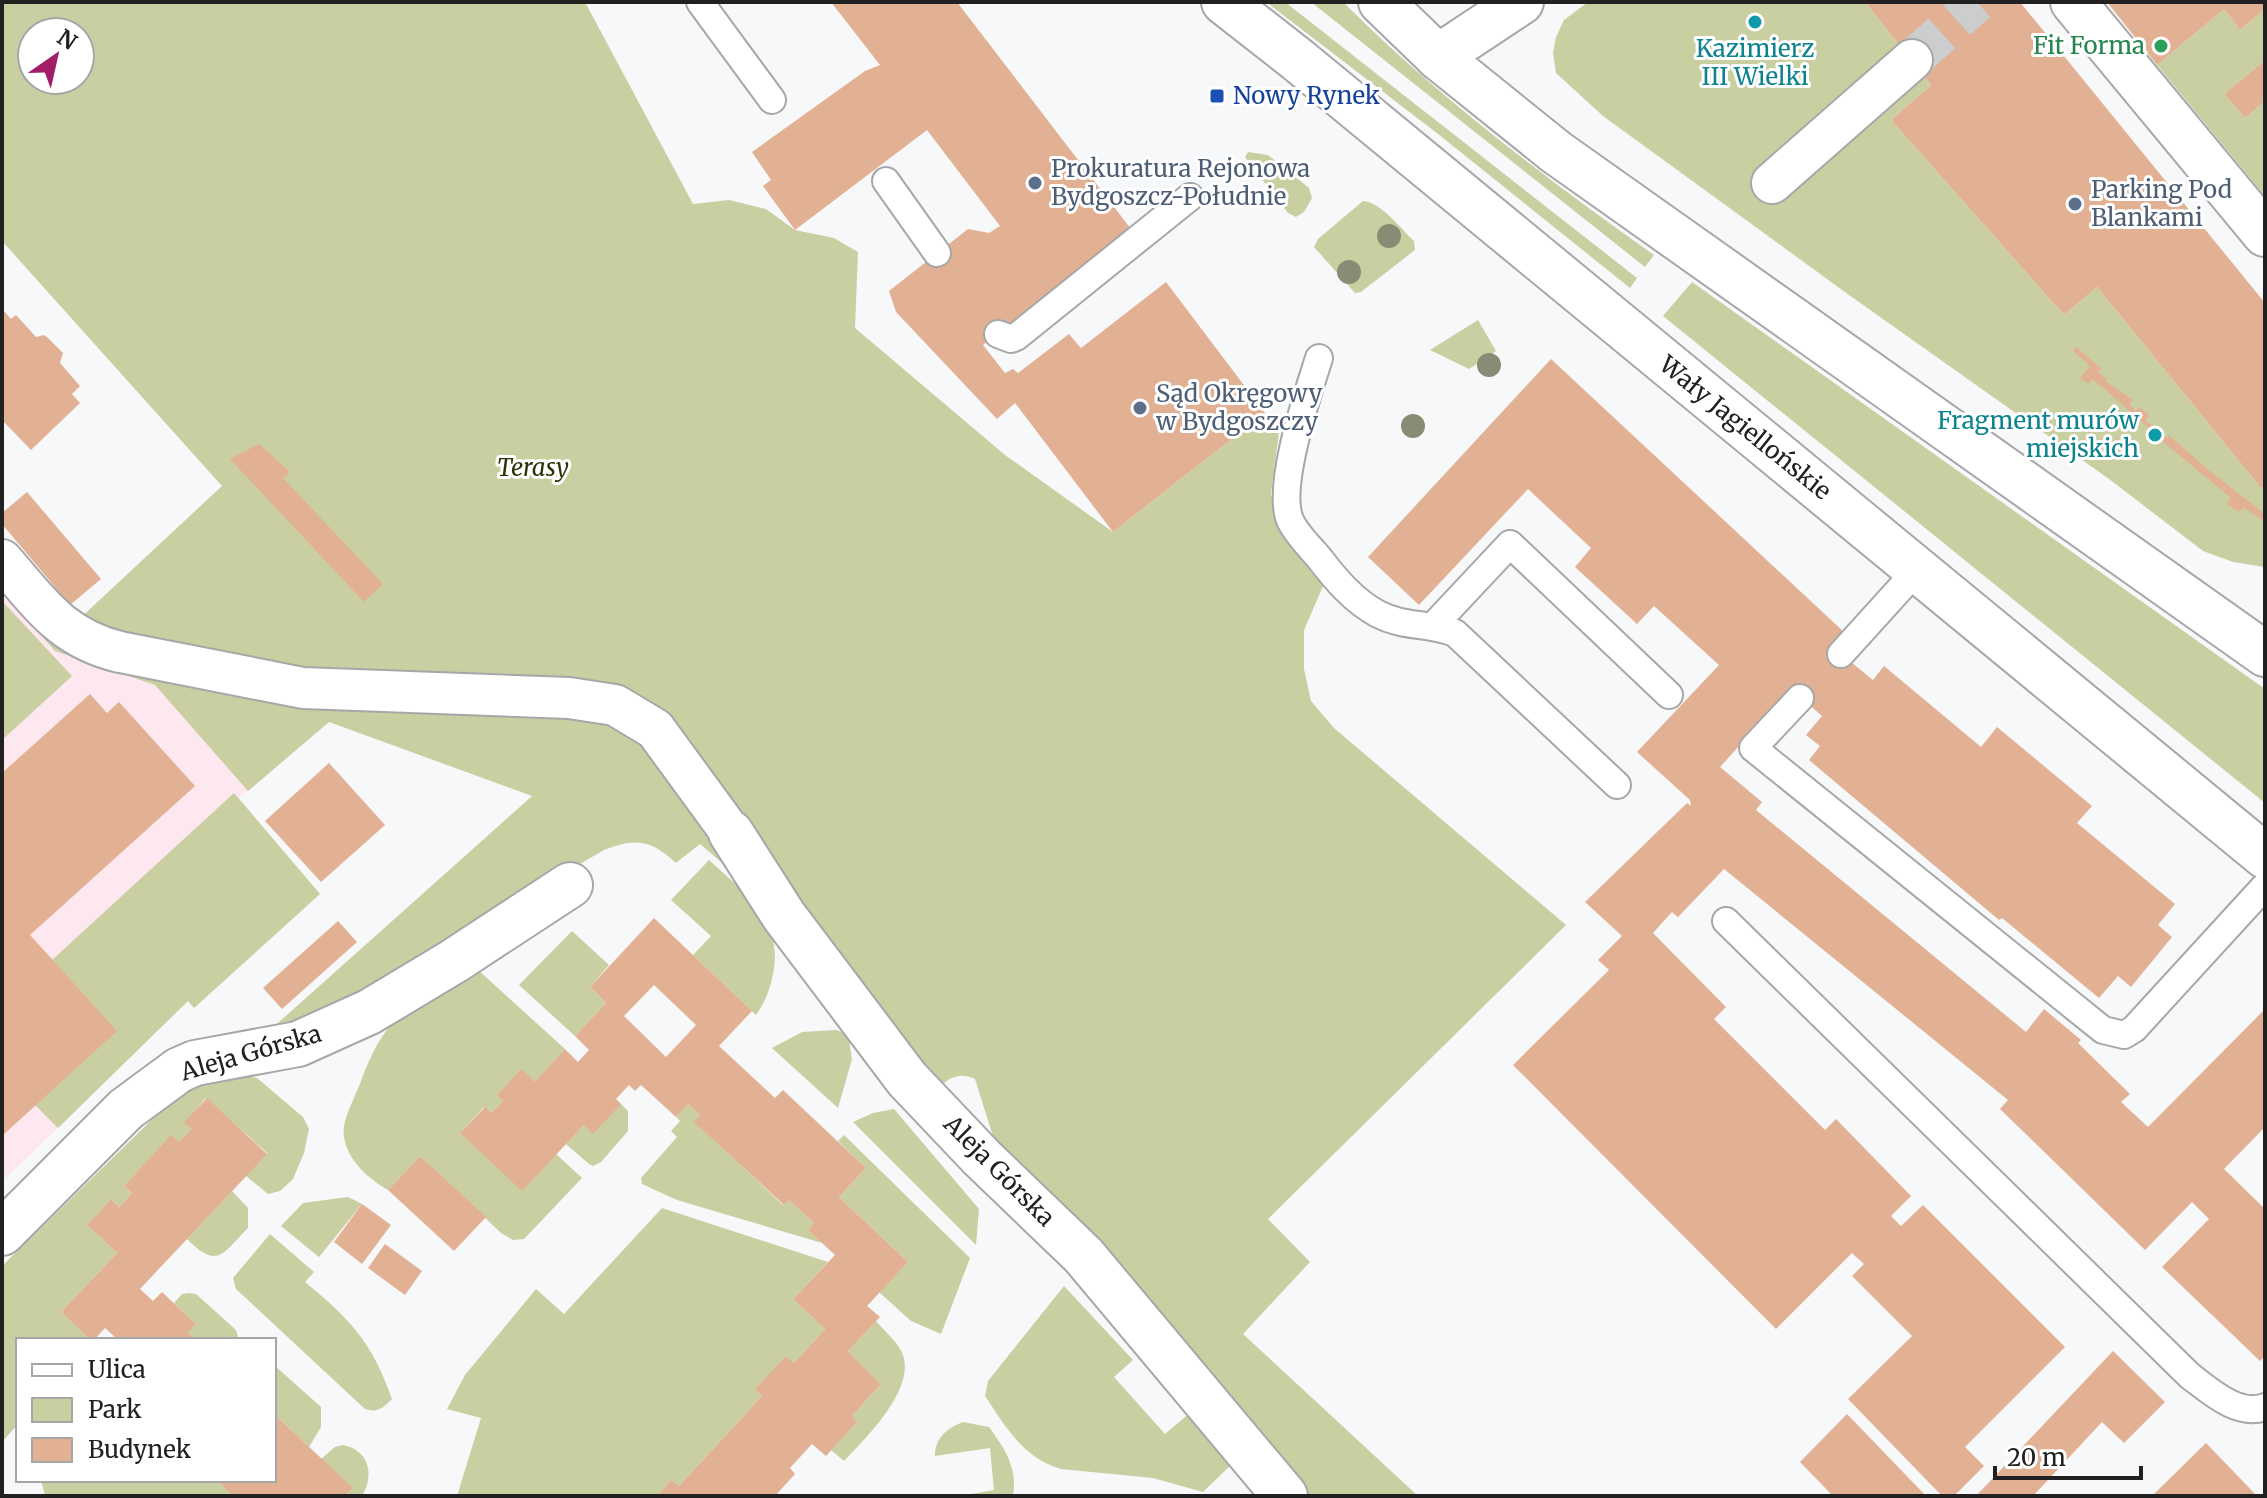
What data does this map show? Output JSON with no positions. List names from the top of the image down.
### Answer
{
  "streets": {
    "main road": ["Wały Jagiellońskie", "Aleja Górska"]
  },
  "parks": ["Terasy"],
  "places": {
    "other": [
      "Kazimierz III Wielki",
      "Fit Forma",
      "Prokuratura Rejonowa Bydgoszcz-Południe",
      "Parking Pod Blankami",
      "Sąd Okręgowy w Bydgoszczy",
      "Fragment murów miejskich"
    ],
    "transit": ["Nowy Rynek"]
  },
  "legend": ["Ulica", "Park", "Budynek"],
  "scale_bar": "20 m",
  "north": "top right"
}
